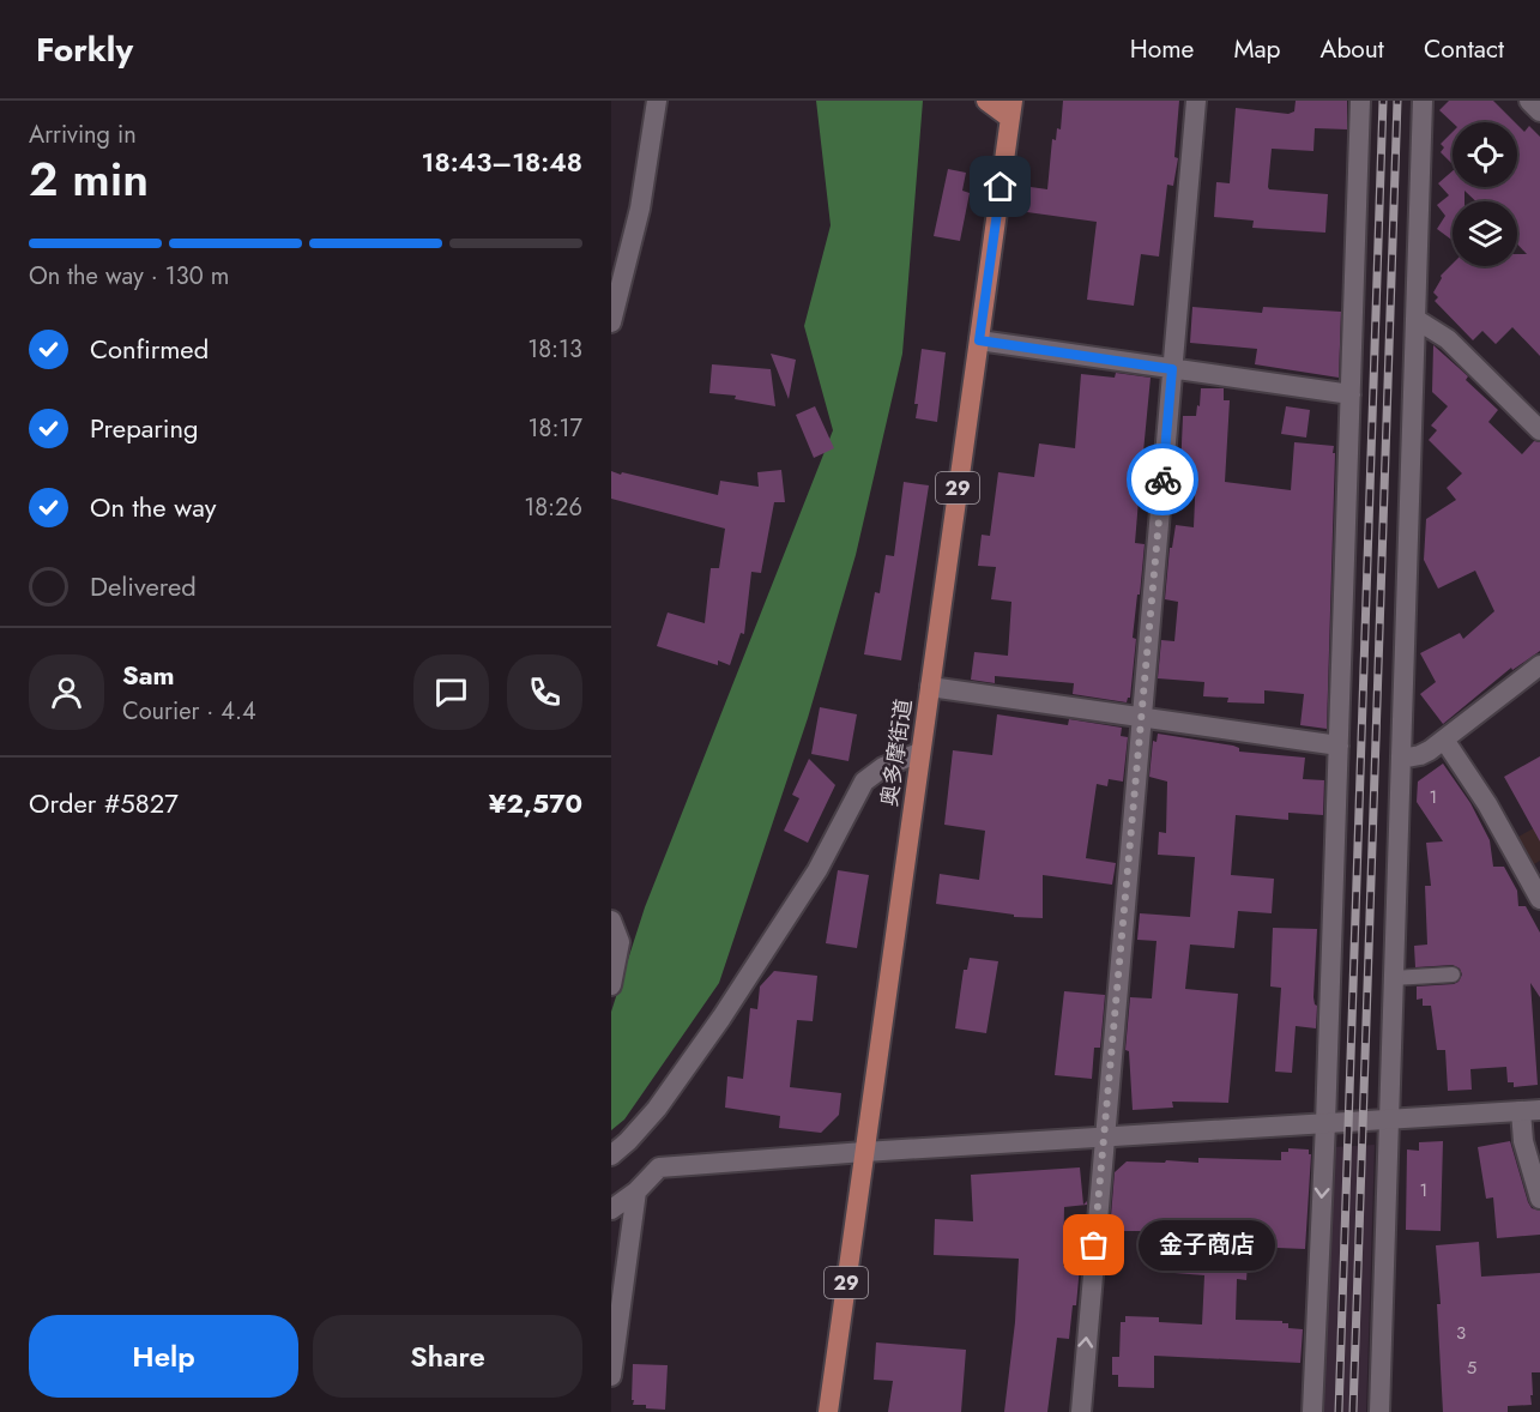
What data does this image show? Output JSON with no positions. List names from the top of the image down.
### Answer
{
  "streets": {
    "main road": ["29", "奥多摩街道"]
  },
  "crossings": [
    ["29", "奥多摩街道"]
  ],
  "places": ["金子商店"],
  "house_numbers": [
    "1",
    "1",
    "3",
    "5"
  ],
  "page": {
    "header": "Forkly",
    "nav": [
      "Home",
      "Map",
      "About",
      "Contact"
    ],
    "heading": ["2 min", "Arriving in", "18:43–18:48"],
    "panel": [
      "Sam",
      "Courier · 4.4",
      "Order #5827",
      "¥2,570"
    ],
    "bar": "On the way · 130 m",
    "list": [
      ["Confirmed", "18:13"],
      ["Preparing", "18:17"],
      ["On the way", "18:26"],
      "Delivered"
    ],
    "bubble": "金子商店",
    "buttons": ["Help", "Share"]
  }
}
